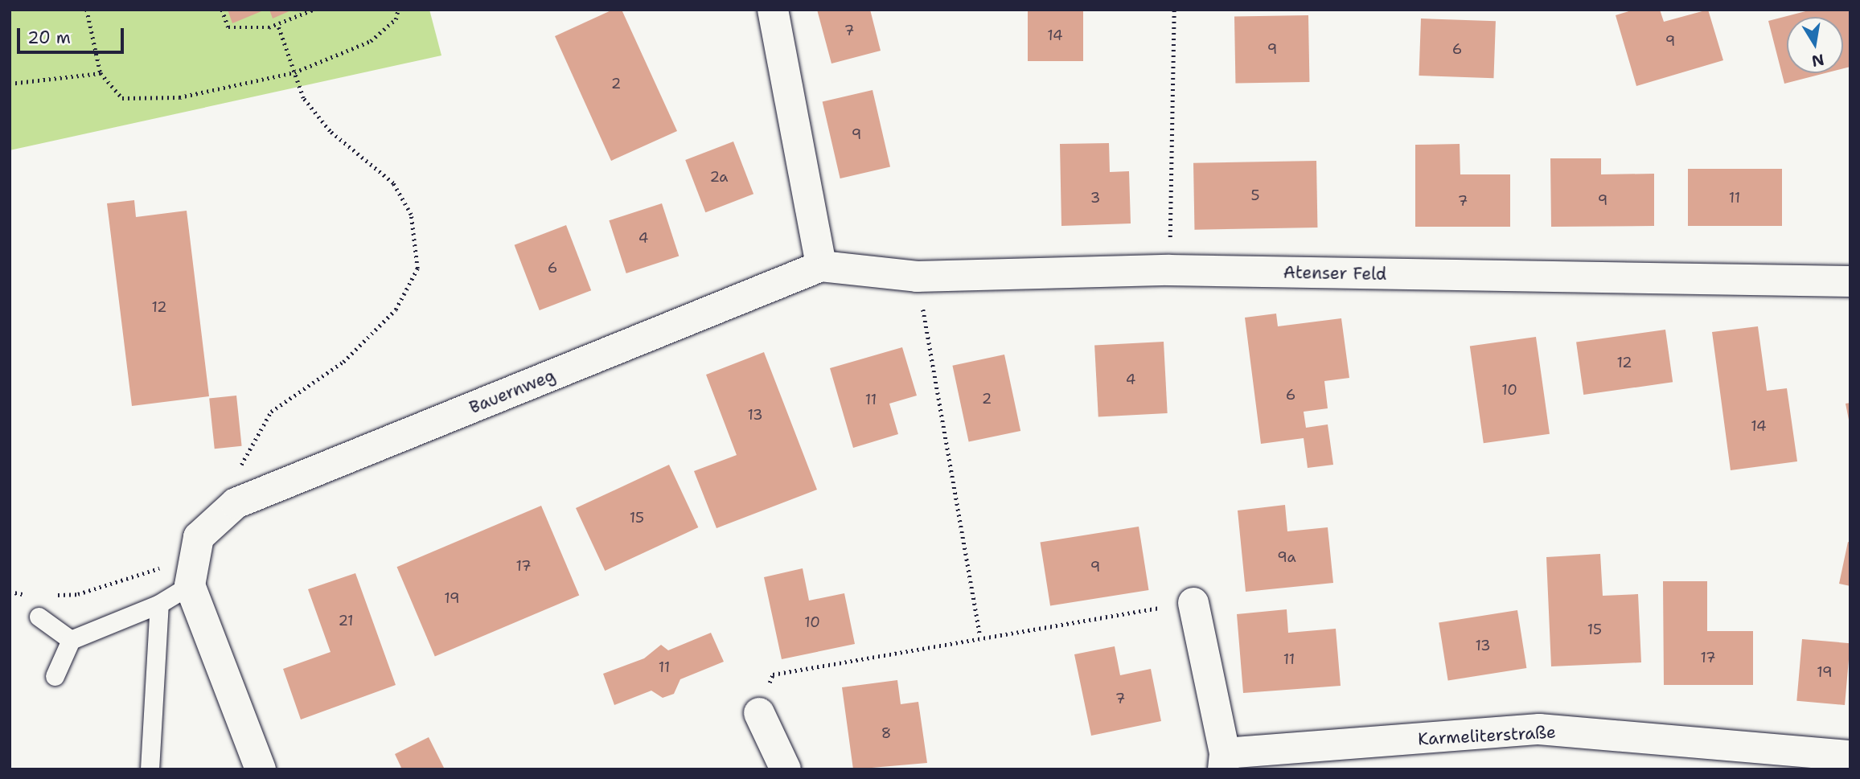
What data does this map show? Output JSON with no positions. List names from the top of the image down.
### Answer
{
  "streets": {
    "street": ["Atenser Feld", "Bauernweg", "Karmeliterstraße"]
  },
  "crossings": [
    ["Atenser Feld", "Bauernweg"]
  ],
  "house_numbers": [
    "7",
    "14",
    "9",
    "9",
    "6",
    "2",
    "9",
    "2a",
    "5",
    "3",
    "11",
    "9",
    "7",
    "4",
    "6",
    "12",
    "12",
    "4",
    "10",
    "6",
    "2",
    "11",
    "13",
    "14",
    "15",
    "9a",
    "17",
    "9",
    "19",
    "21",
    "10",
    "15",
    "13",
    "17",
    "11",
    "11",
    "19",
    "7",
    "8"
  ],
  "scale_bar": "20 m",
  "north": "bottom"
}
